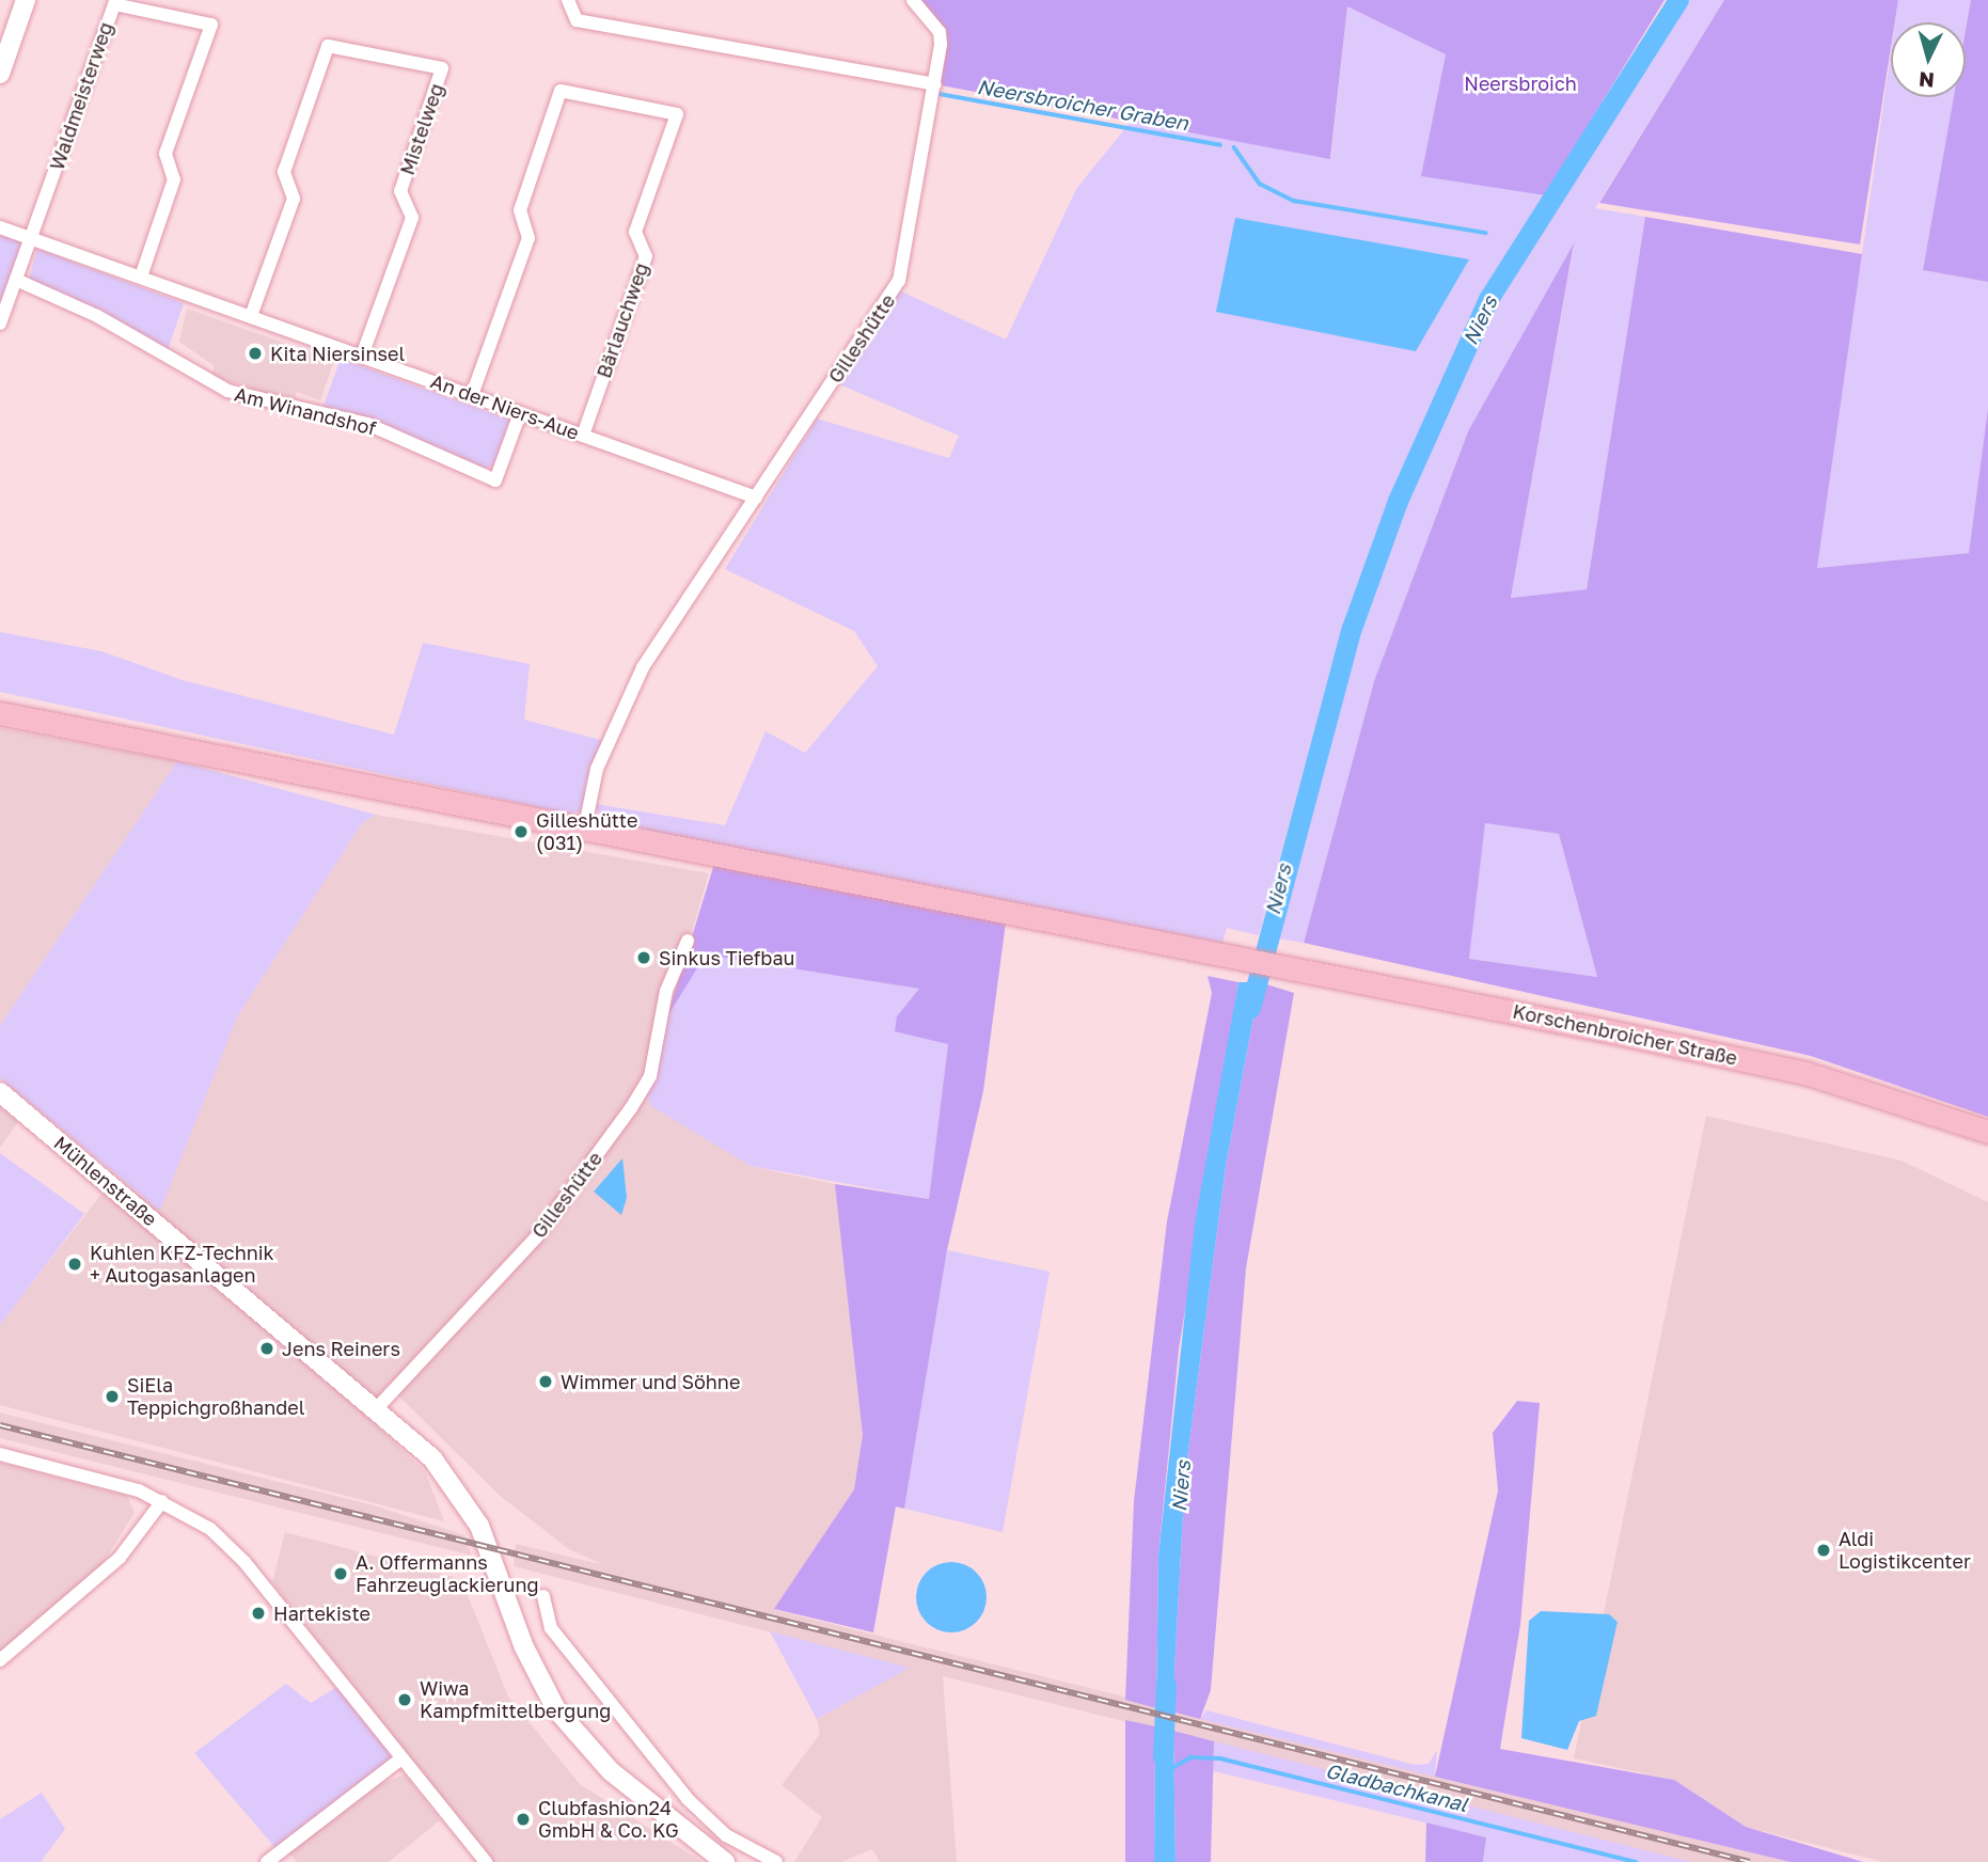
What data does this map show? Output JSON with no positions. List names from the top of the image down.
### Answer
{
  "streets": {
    "main road": ["Korschenbroicher Straße"],
    "street": [
      "Waldmeisterweg",
      "Mistelweg",
      "Bärlauchweg",
      "Gilleshütte",
      "An der Niers-Aue",
      "Am Winandshof",
      "Mühlenstraße"
    ]
  },
  "crossings": [
    ["Waldmeisterweg", "An der Niers-Aue"],
    ["Mistelweg", "An der Niers-Aue"],
    ["Bärlauchweg", "An der Niers-Aue"],
    ["Gilleshütte", "An der Niers-Aue"],
    ["Gilleshütte", "Korschenbroicher Straße"],
    ["Gilleshütte", "Mühlenstraße"],
    ["An der Niers-Aue", "Am Winandshof"]
  ],
  "water": ["Neersbroicher Graben", "Niers", "Gladbachkanal"],
  "parks": ["Neersbroich"],
  "places": [
    "Kita Niersinsel",
    "Gilleshütte (031)",
    "Sinkus Tiefbau",
    "Kuhlen KFZ-Technik + Autogasanlagen",
    "Jens Reiners",
    "Wimmer und Söhne",
    "SiEla Teppichgroßhandel",
    "Aldi Logistikcenter",
    "A. Offermanns Fahrzeuglackierung",
    "Hartekiste",
    "Wiwa Kampfmittelbergung",
    "Clubfashion24 GmbH & Co. KG"
  ],
  "north": "bottom"
}
